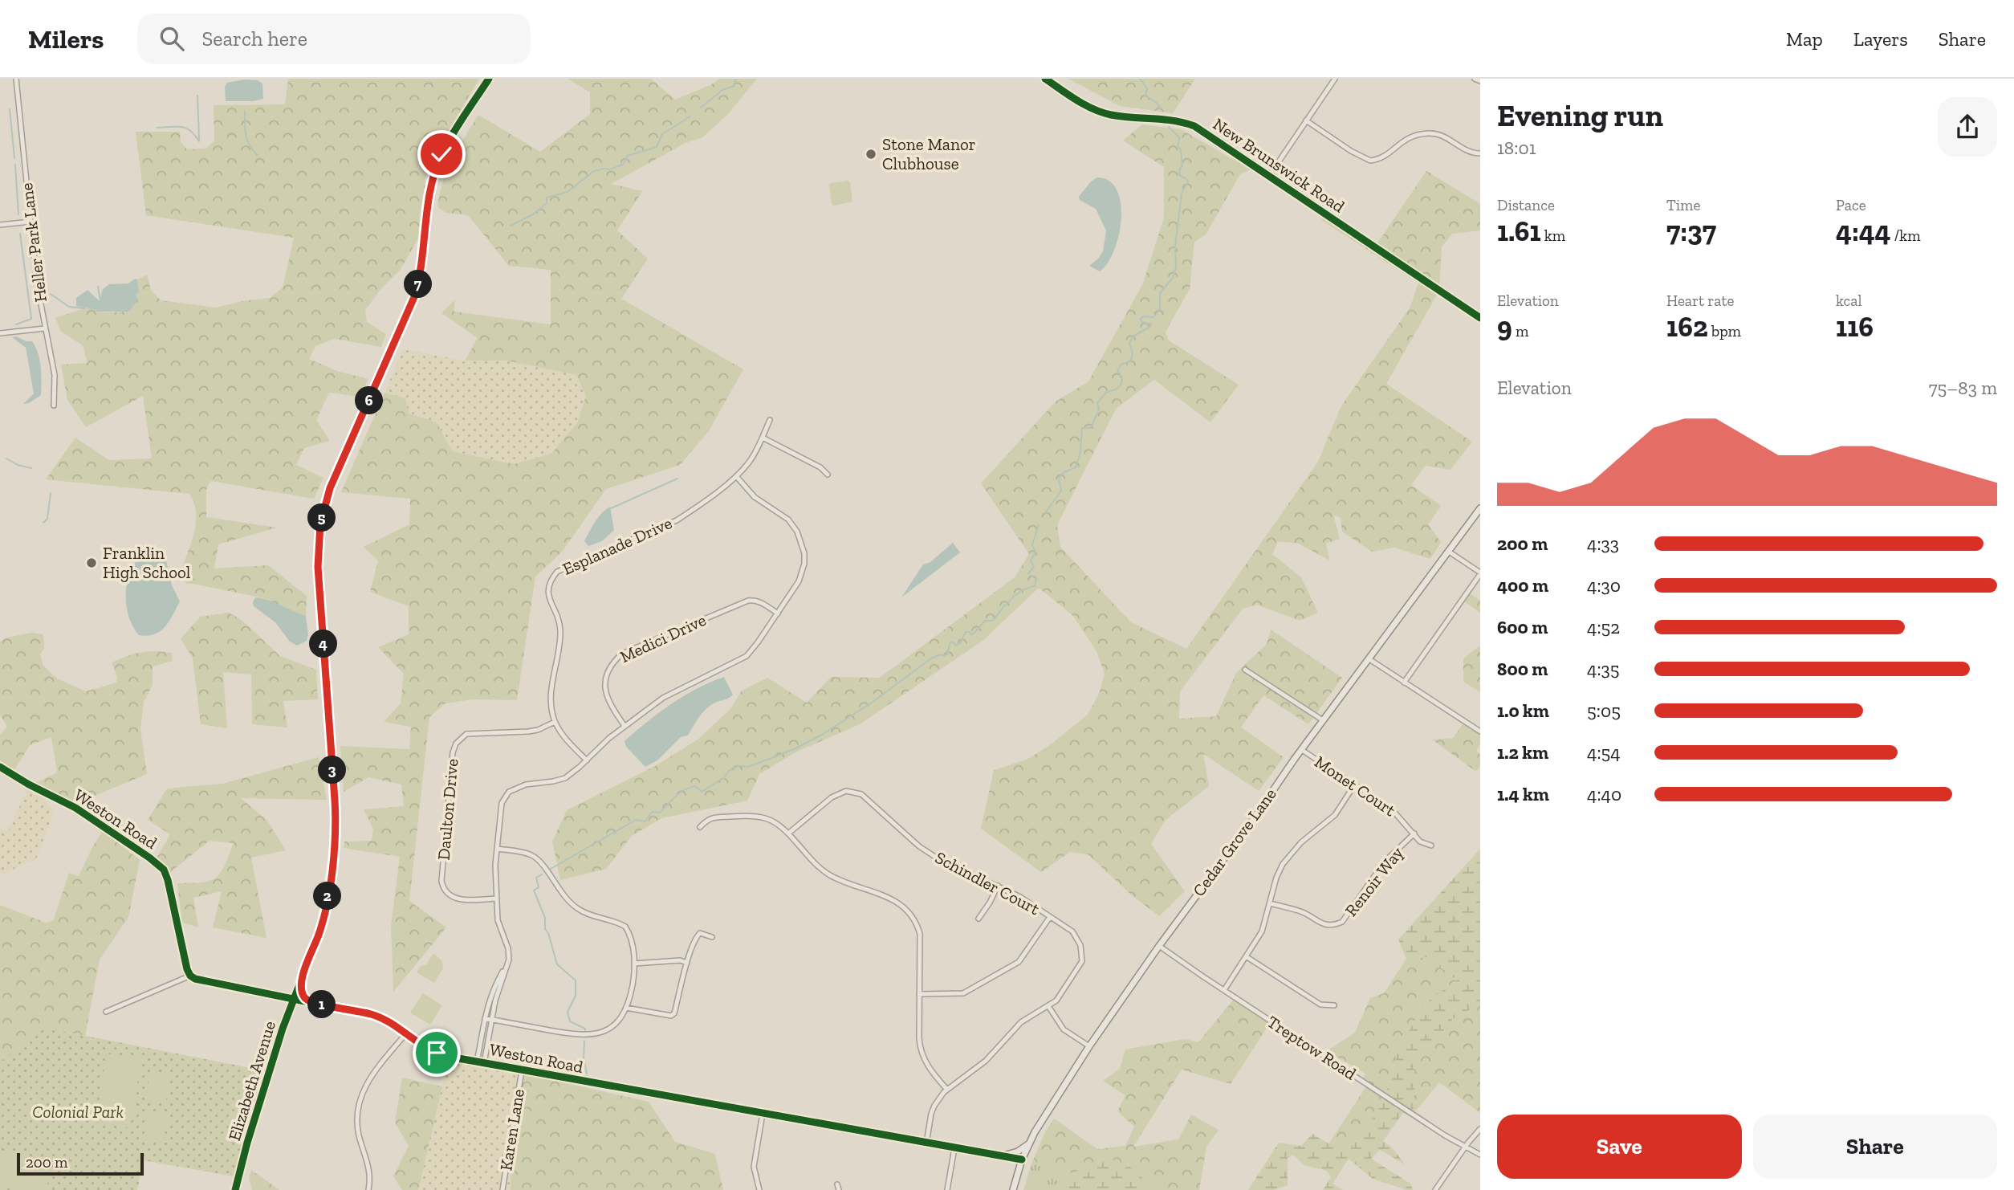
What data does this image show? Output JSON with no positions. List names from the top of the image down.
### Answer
{
  "streets": {
    "street": [
      "New Brunswick Road",
      "Heller Park Lane",
      "Esplanade Drive",
      "Medici Drive",
      "Monet Court",
      "Daulton Drive",
      "Weston Road",
      "Cedar Grove Lane",
      "Renoir Way",
      "Schindler Court",
      "Treptow Road",
      "Elizabeth Avenue",
      "Karen Lane"
    ]
  },
  "crossings": [
    ["Esplanade Drive", "Daulton Drive"],
    ["Monet Court", "Cedar Grove Lane"],
    ["Monet Court", "Renoir Way"],
    ["Weston Road", "Cedar Grove Lane"],
    ["Weston Road", "Schindler Court"],
    ["Weston Road", "Elizabeth Avenue"],
    ["Weston Road", "Karen Lane"],
    ["Cedar Grove Lane", "Treptow Road"]
  ],
  "parks": ["Colonial Park"],
  "places": ["Stone Manor Clubhouse", "Franklin High School"],
  "scale_bar": "200 m",
  "page": {
    "header": "Milers",
    "search": "Search here",
    "nav": ["Map", "Layers", "Share"],
    "heading": ["Evening run", "18:01"],
    "stats": [
      ["Distance", "1.61 km"],
      ["Time", "7:37"],
      ["Pace", "4:44 /km"],
      ["Elevation", "9 m"],
      ["Heart rate", "162 bpm"],
      ["kcal", "116"]
    ],
    "pins": [
      "7",
      "6",
      "5",
      "4",
      "3",
      "2",
      "1"
    ],
    "chart": ["Elevation", "75–83 m"],
    "list": [
      {
        "name": "200 m",
        "note": "4:33"
      },
      {
        "name": "400 m",
        "note": "4:30"
      },
      {
        "name": "600 m",
        "note": "4:52"
      },
      {
        "name": "800 m",
        "note": "4:35"
      },
      {
        "name": "1.0 km",
        "note": "5:05"
      },
      {
        "name": "1.2 km",
        "note": "4:54"
      },
      {
        "name": "1.4 km",
        "note": "4:40"
      }
    ],
    "buttons": ["Save", "Share"],
    "scale": "200 m"
  }
}
